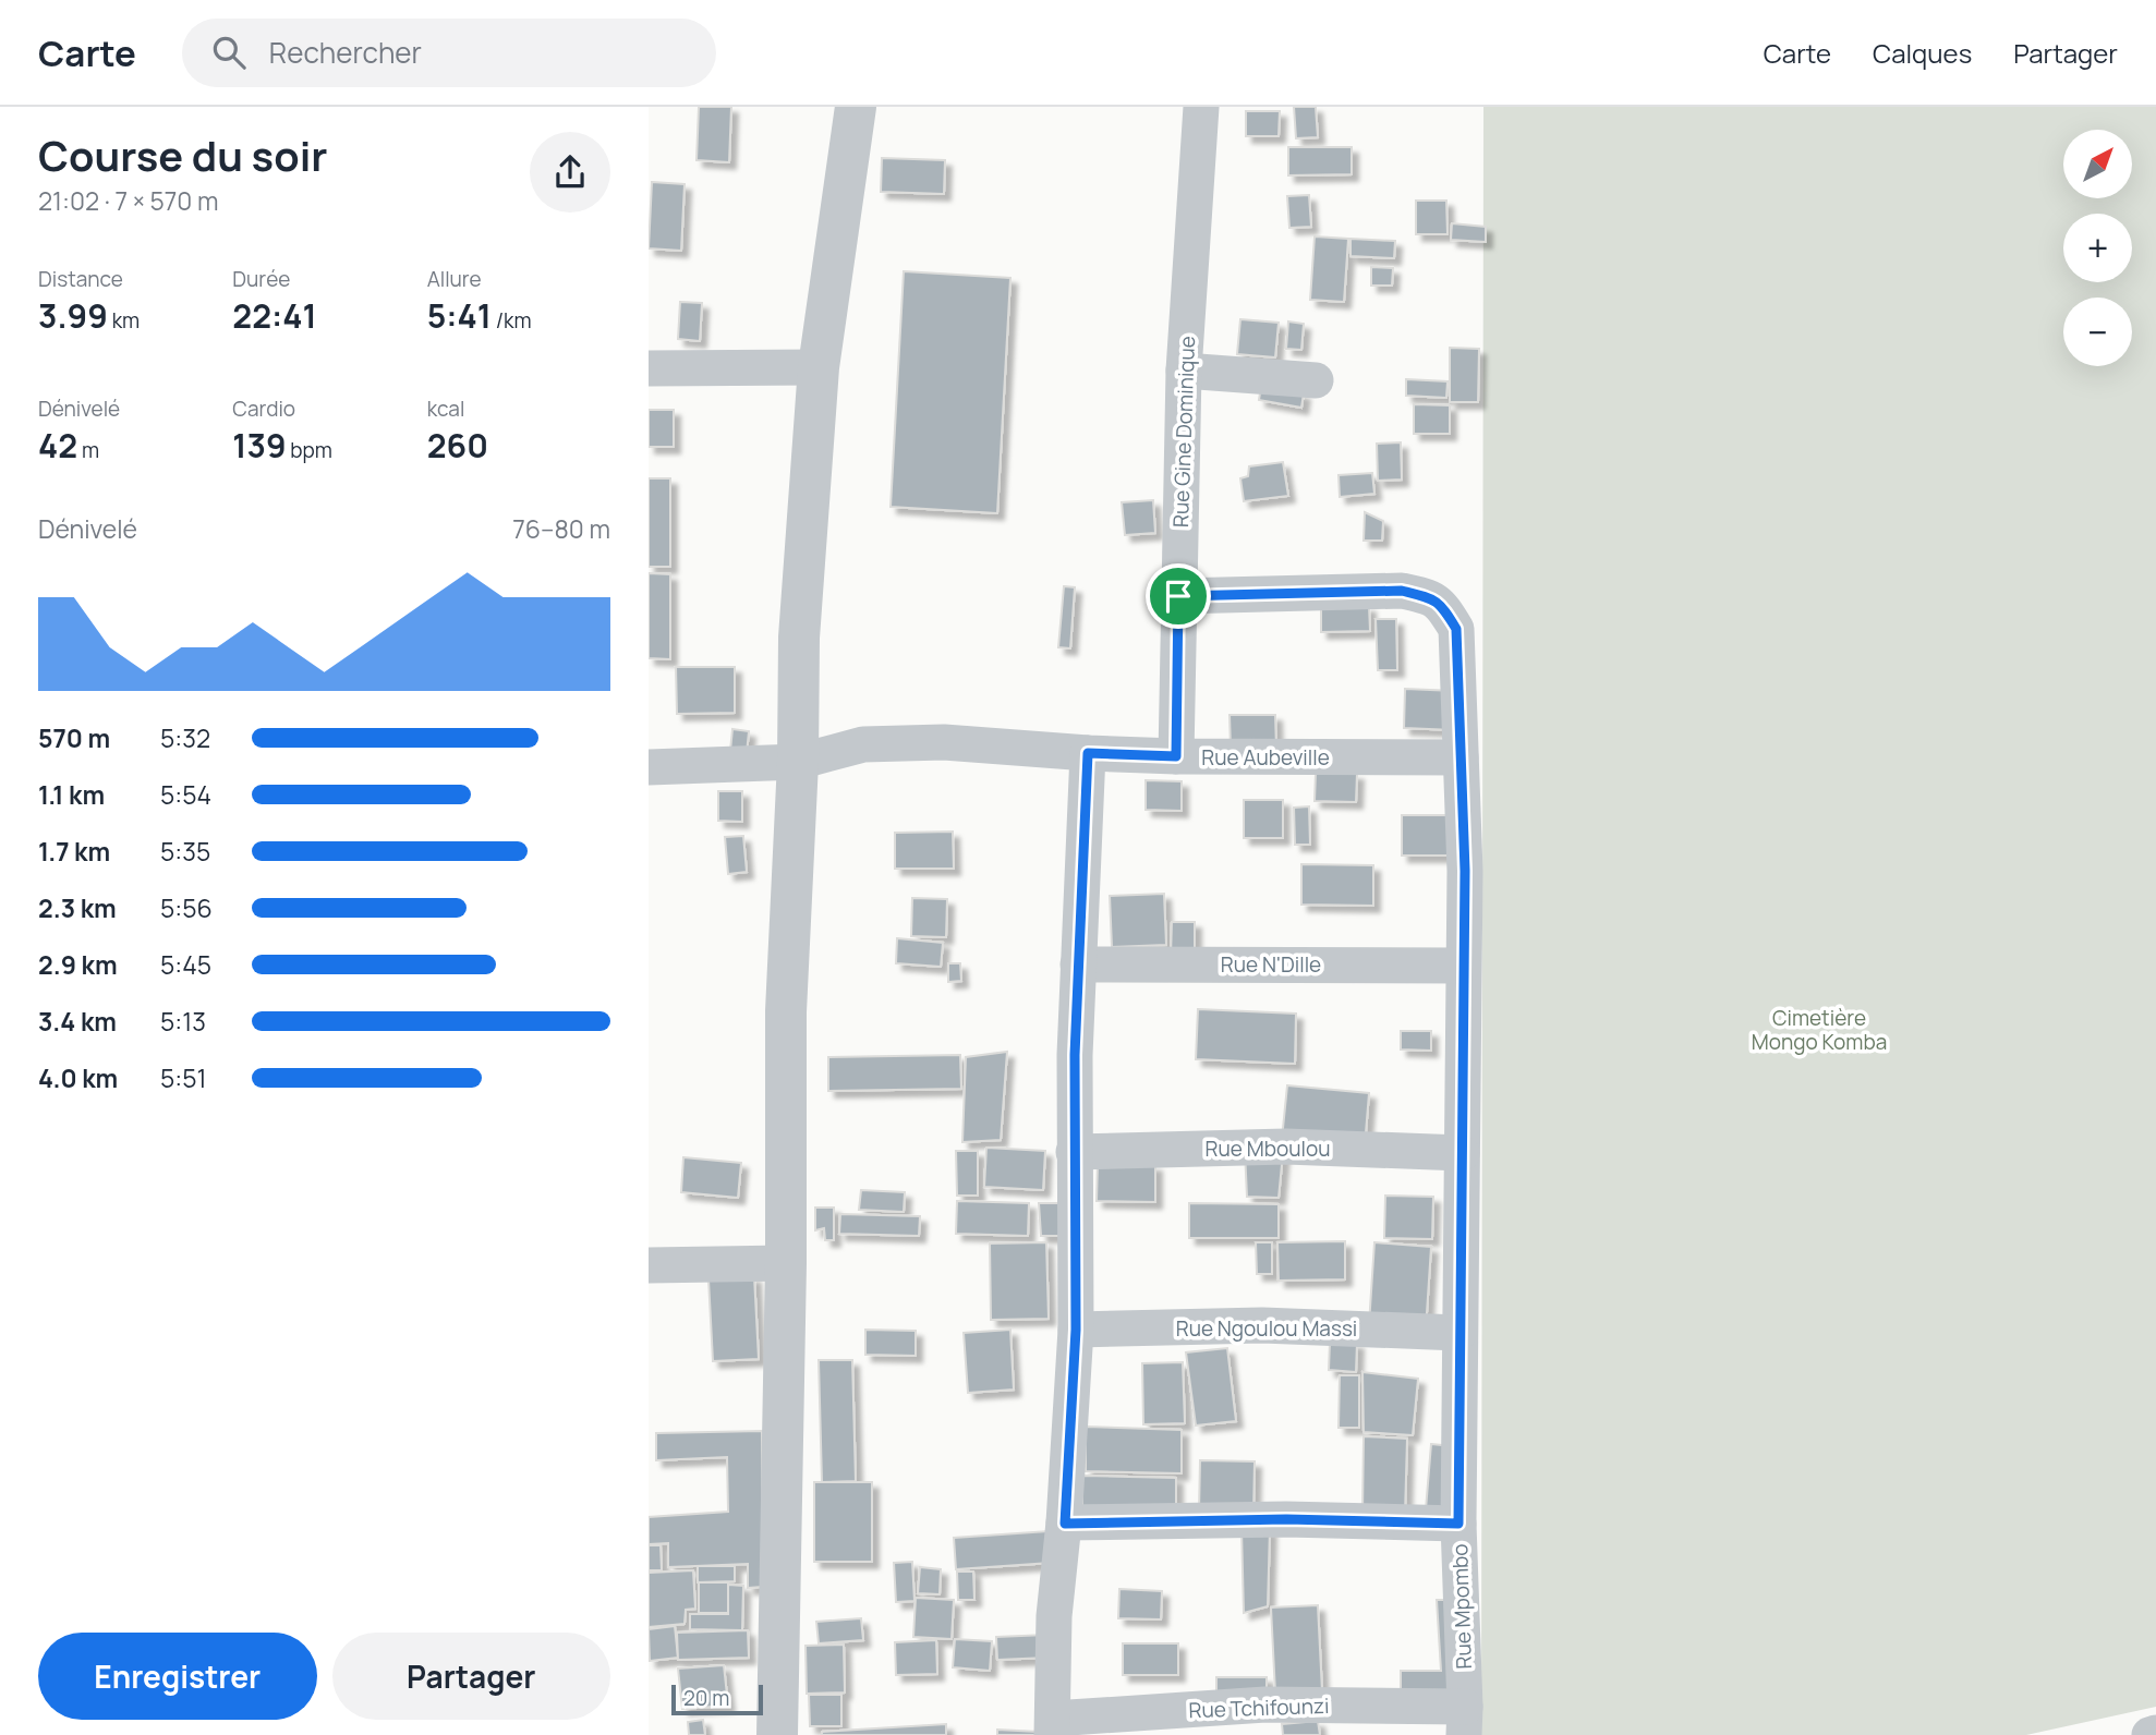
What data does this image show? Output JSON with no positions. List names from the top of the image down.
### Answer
{
  "streets": {
    "street": [
      "Rue Gine Dominique",
      "Rue Aubeville",
      "Rue N'Dille",
      "Rue Mboulou",
      "Rue Ngoulou Massi",
      "Rue Mpombo",
      "Rue Tchifounzi"
    ]
  },
  "crossings": [
    ["Rue Gine Dominique", "Rue Aubeville"],
    ["Rue Gine Dominique", "Rue Mpombo"],
    ["Rue Aubeville", "Rue Mpombo"],
    ["Rue N'Dille", "Rue Mpombo"],
    ["Rue Mboulou", "Rue Mpombo"],
    ["Rue Ngoulou Massi", "Rue Mpombo"],
    ["Rue Mpombo", "Rue Tchifounzi"]
  ],
  "parks": ["Cimetière Mongo Komba"],
  "scale_bar": "20 m",
  "north": "top right",
  "page": {
    "header": "Carte",
    "search": "Rechercher",
    "nav": ["Carte", "Calques", "Partager"],
    "heading": ["Course du soir", "21:02 · 7 × 570 m"],
    "map_buttons": ["+", "−"],
    "stats": [
      ["Distance", "3.99 km"],
      ["Durée", "22:41"],
      ["Allure", "5:41 /km"],
      ["Dénivelé", "42 m"],
      ["Cardio", "139 bpm"],
      ["kcal", "260"]
    ],
    "chart": ["Dénivelé", "76–80 m"],
    "list": [
      {
        "name": "570 m",
        "note": "5:32"
      },
      {
        "name": "1.1 km",
        "note": "5:54"
      },
      {
        "name": "1.7 km",
        "note": "5:35"
      },
      {
        "name": "2.3 km",
        "note": "5:56"
      },
      {
        "name": "2.9 km",
        "note": "5:45"
      },
      {
        "name": "3.4 km",
        "note": "5:13"
      },
      {
        "name": "4.0 km",
        "note": "5:51"
      }
    ],
    "buttons": ["Enregistrer", "Partager"],
    "scale": "20 m"
  }
}
